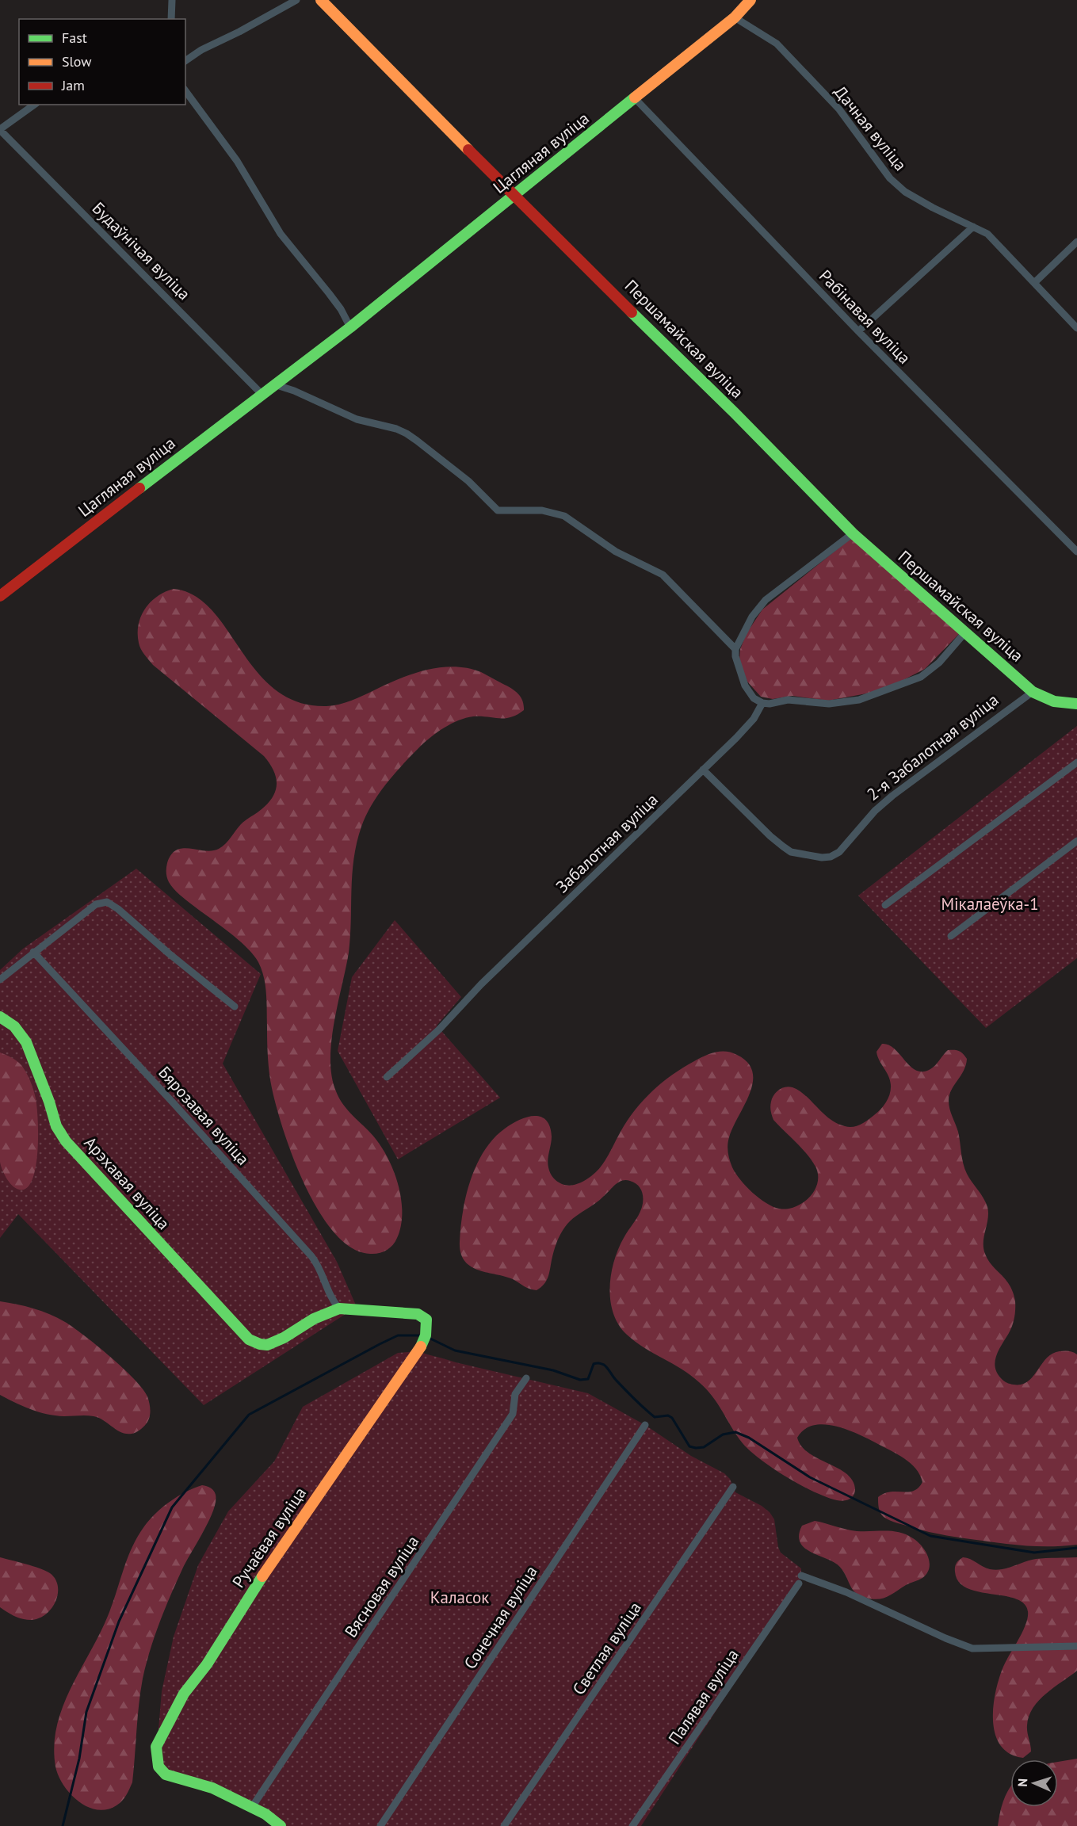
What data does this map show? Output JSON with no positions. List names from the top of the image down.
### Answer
{
  "streets": {
    "street": [
      "Дачная вуліца",
      "Цагляная вуліца",
      "Будаўнічая вуліца",
      "Рабінавая вуліца",
      "Першамайская вуліца",
      "2-я Забалотная вуліца",
      "Забалотная вуліца",
      "Бярозавая вуліца",
      "Арэхавая вуліца",
      "Ручаёвая вуліца",
      "Вясновая вуліца",
      "Сонечная вуліца",
      "Светлая вуліца",
      "Палявая вуліца"
    ]
  },
  "crossings": [
    ["Дачная вуліца", "Цагляная вуліца"],
    ["Цагляная вуліца", "Будаўнічая вуліца"],
    ["Цагляная вуліца", "Рабінавая вуліца"],
    ["Цагляная вуліца", "Першамайская вуліца"],
    ["Першамайская вуліца", "2-я Забалотная вуліца"],
    ["2-я Забалотная вуліца", "Забалотная вуліца"],
    ["Бярозавая вуліца", "Арэхавая вуліца"],
    ["Бярозавая вуліца", "Ручаёвая вуліца"],
    ["Арэхавая вуліца", "Ручаёвая вуліца"],
    ["Ручаёвая вуліца", "Вясновая вуліца"]
  ],
  "parks": ["Мікалаёўка-1", "Каласок"],
  "legend": ["Fast", "Slow", "Jam"],
  "north": "left"
}
